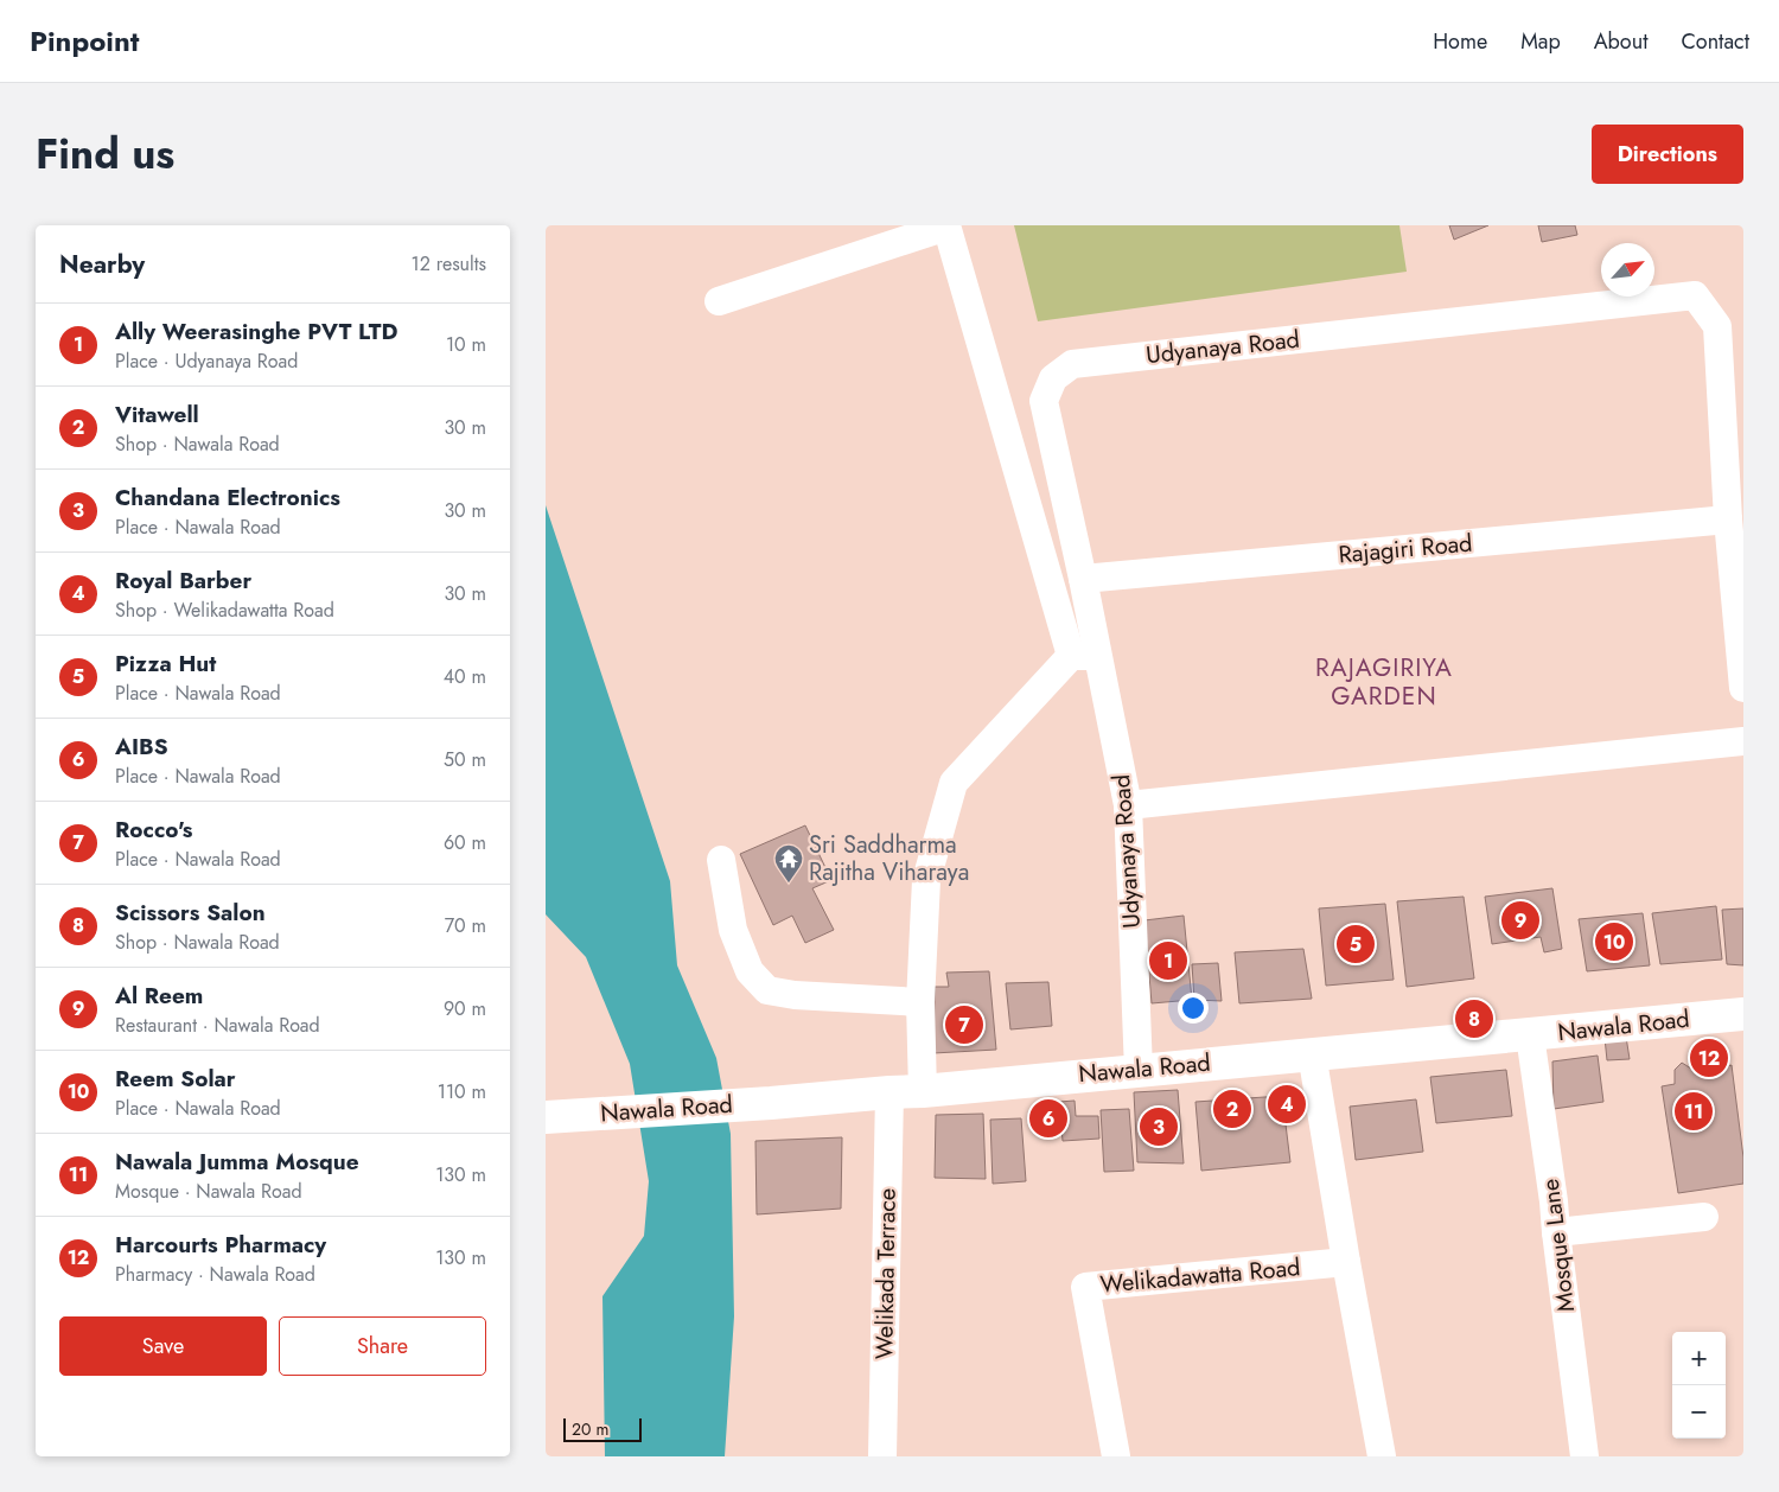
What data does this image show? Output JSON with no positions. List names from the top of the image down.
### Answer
{
  "streets": {
    "main road": ["Nawala Road"],
    "street": [
      "Udyanaya Road",
      "Rajagiri Road",
      "Mosque Lane",
      "Welikada Terrace",
      "Welikadawatta Road"
    ]
  },
  "crossings": [
    ["Udyanaya Road", "Rajagiri Road"],
    ["Udyanaya Road", "Nawala Road"],
    ["Nawala Road", "Mosque Lane"],
    ["Nawala Road", "Welikada Terrace"]
  ],
  "districts": ["RAJAGIRIYA GARDEN"],
  "places": {
    "temple": ["Sri Saddharma Rajitha Viharaya"]
  },
  "scale_bar": "20 m",
  "north": "top right",
  "page": {
    "header": "Pinpoint",
    "nav": [
      "Home",
      "Map",
      "About",
      "Contact"
    ],
    "title": "Find us",
    "buttons": [
      "Directions",
      ["Save", "Share"]
    ],
    "heading": ["Nearby", "12 results"],
    "list": [
      {
        "mark": "1",
        "name": "Ally Weerasinghe PVT LTD",
        "note": "Place · Udyanaya Road",
        "value": "10 m"
      },
      {
        "mark": "2",
        "name": "Vitawell",
        "note": "Shop · Nawala Road",
        "value": "30 m"
      },
      {
        "mark": "3",
        "name": "Chandana Electronics",
        "note": "Place · Nawala Road",
        "value": "30 m"
      },
      {
        "mark": "4",
        "name": "Royal Barber",
        "note": "Shop · Welikadawatta Road",
        "value": "30 m"
      },
      {
        "mark": "5",
        "name": "Pizza Hut",
        "note": "Place · Nawala Road",
        "value": "40 m"
      },
      {
        "mark": "6",
        "name": "AIBS",
        "note": "Place · Nawala Road",
        "value": "50 m"
      },
      {
        "mark": "7",
        "name": "Rocco's",
        "note": "Place · Nawala Road",
        "value": "60 m"
      },
      {
        "mark": "8",
        "name": "Scissors Salon",
        "note": "Shop · Nawala Road",
        "value": "70 m"
      },
      {
        "mark": "9",
        "name": "Al Reem",
        "note": "Restaurant · Nawala Road",
        "value": "90 m"
      },
      {
        "mark": "10",
        "name": "Reem Solar",
        "note": "Place · Nawala Road",
        "value": "110 m"
      },
      {
        "mark": "11",
        "name": "Nawala Jumma Mosque",
        "note": "Mosque · Nawala Road",
        "value": "130 m"
      },
      {
        "mark": "12",
        "name": "Harcourts Pharmacy",
        "note": "Pharmacy · Nawala Road",
        "value": "130 m"
      }
    ],
    "pins": [
      "9",
      "10",
      "5",
      "1",
      "8",
      "7",
      "12",
      "4",
      "2",
      "11",
      "6",
      "3"
    ],
    "map_buttons": ["+", "−"],
    "scale": "20 m"
  }
}
